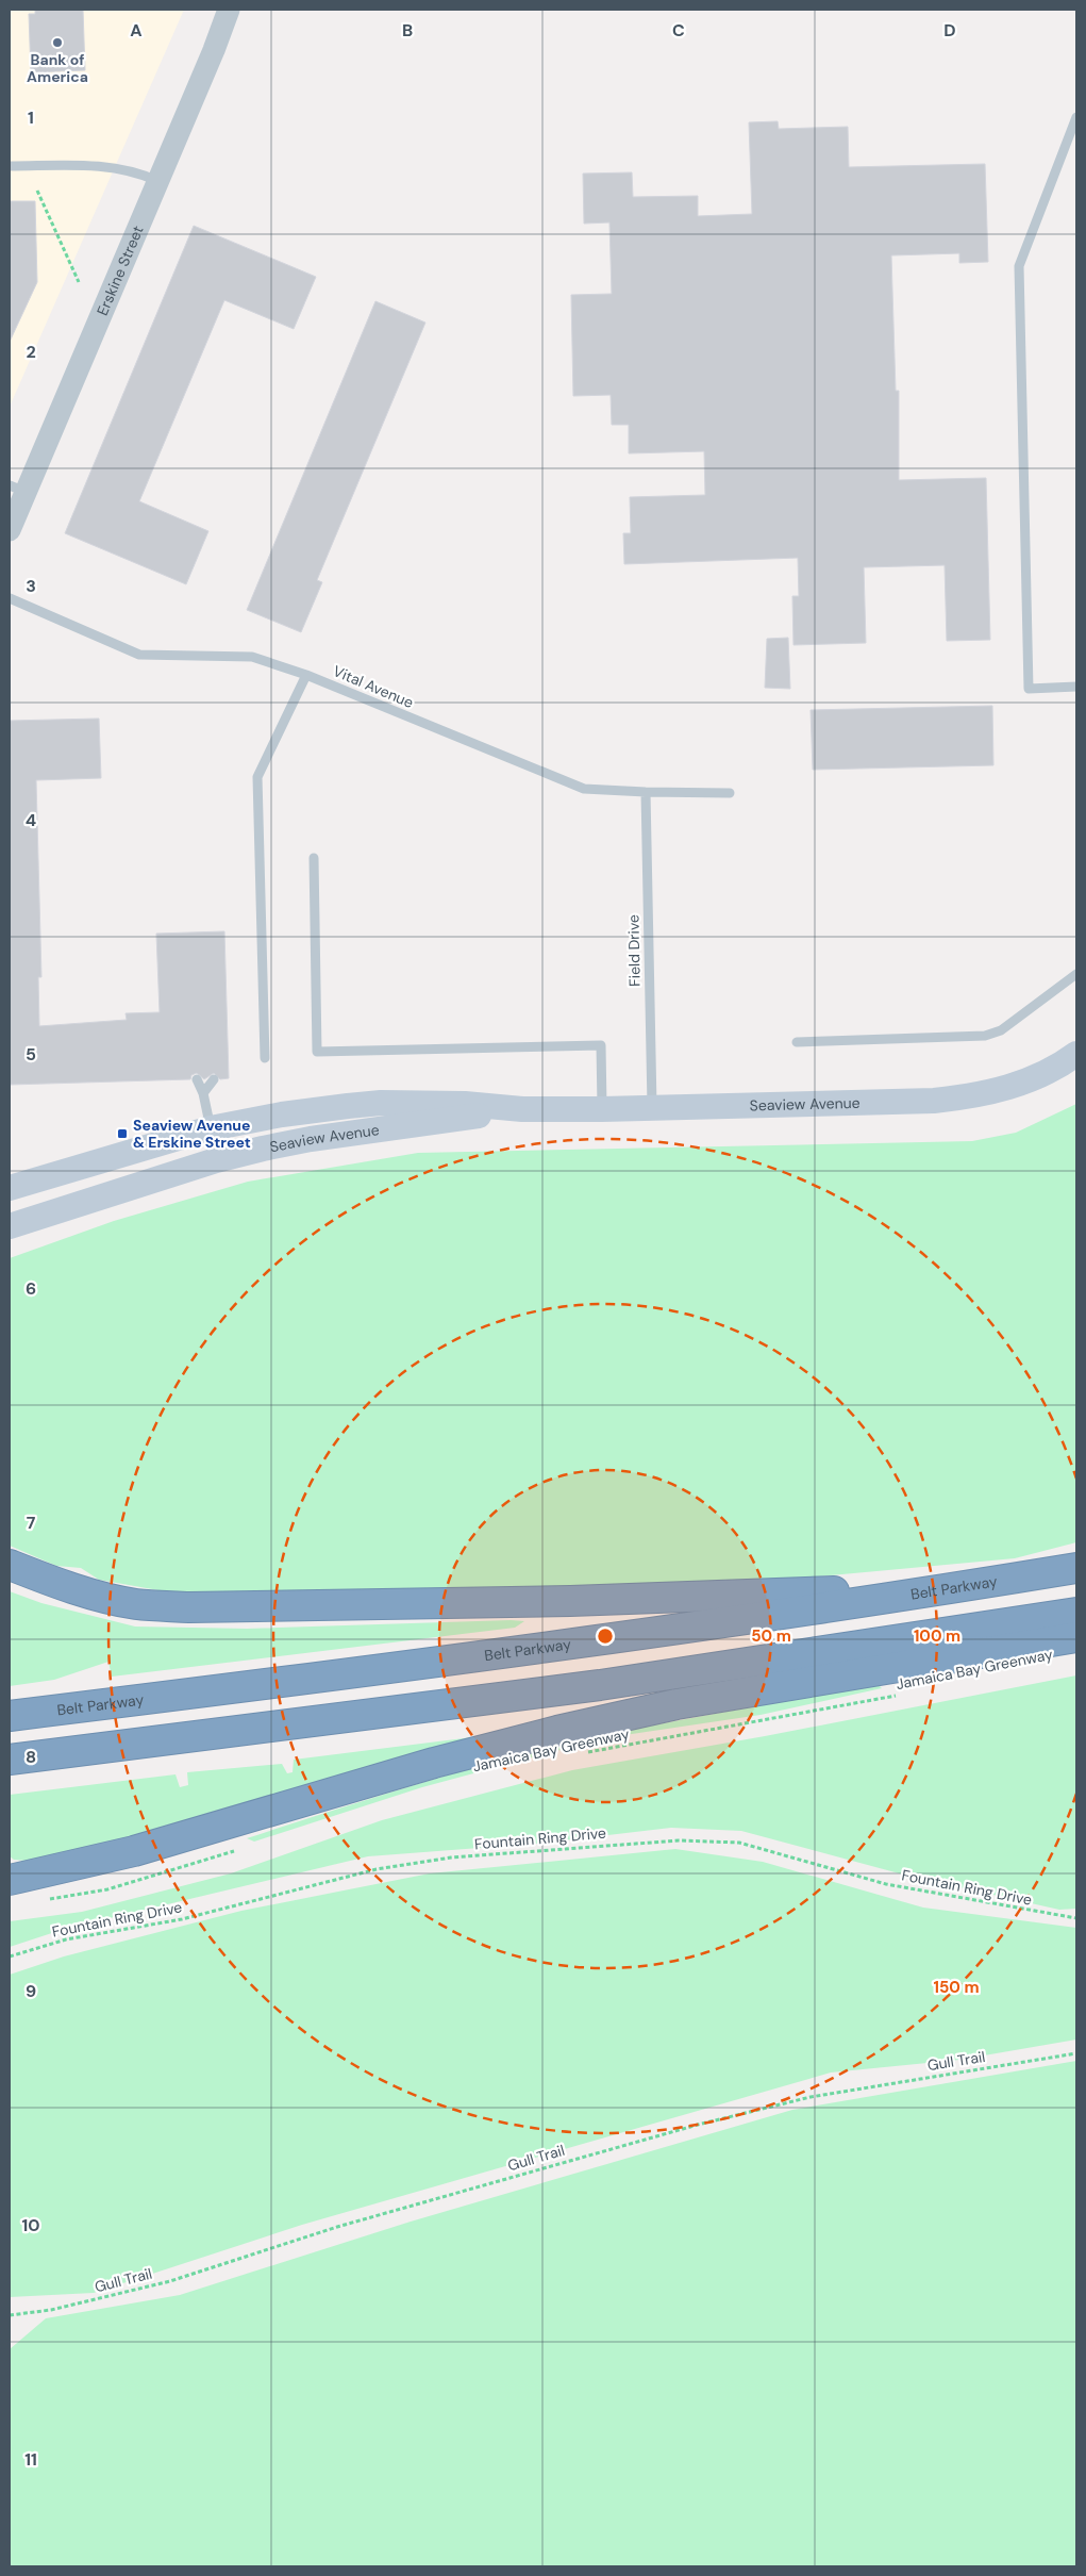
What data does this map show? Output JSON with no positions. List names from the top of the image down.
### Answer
{
  "streets": {
    "highway": ["Belt Parkway"],
    "main road": ["Seaview Avenue"],
    "street": ["Erskine Street"],
    "lane": ["Vital Avenue", "Field Drive"],
    "path": ["Jamaica Bay Greenway", "Fountain Ring Drive", "Gull Trail"]
  },
  "crossings": [
    ["Vital Avenue", "Field Drive"],
    ["Field Drive", "Seaview Avenue"]
  ],
  "places": {
    "other": ["Bank of America"],
    "transit": ["Seaview Avenue & Erskine Street"]
  },
  "grid": {
    "columns": [
      "A",
      "B",
      "C",
      "D"
    ],
    "rows": [
      "1",
      "2",
      "3",
      "4",
      "5",
      "6",
      "7",
      "8",
      "9",
      "10",
      "11"
    ]
  },
  "rings": ["50 m", "100 m", "150 m"]
}
